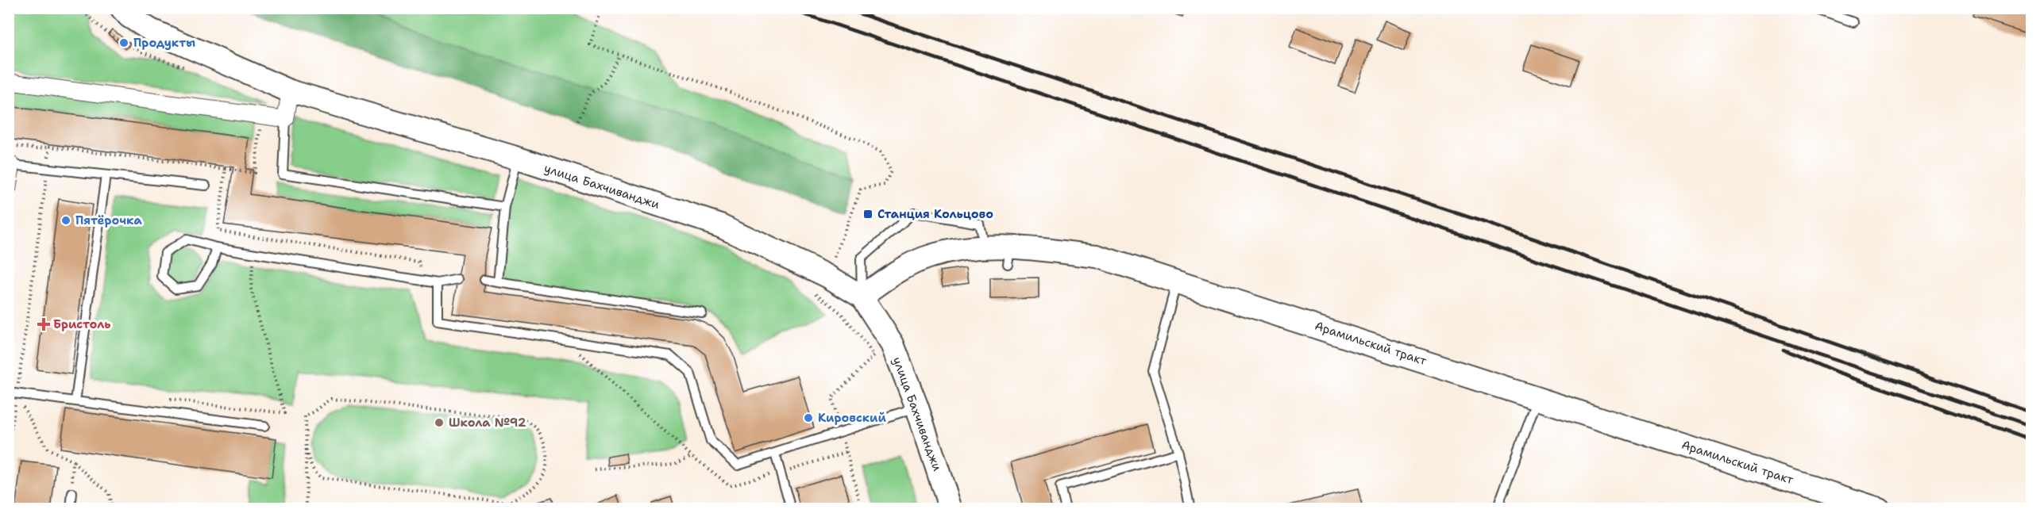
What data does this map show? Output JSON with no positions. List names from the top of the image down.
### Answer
{
  "streets": {
    "main road": ["улица Бахчиванджи", "Арамильский тракт"]
  },
  "crossings": [
    ["улица Бахчиванджи", "Арамильский тракт"]
  ],
  "places": {
    "other": [
      "Продукты",
      "Пятёрочка",
      "Кировский",
      "Школа №92"
    ],
    "transit": ["Станция Кольцово"],
    "health": ["Бристоль"]
  }
}
